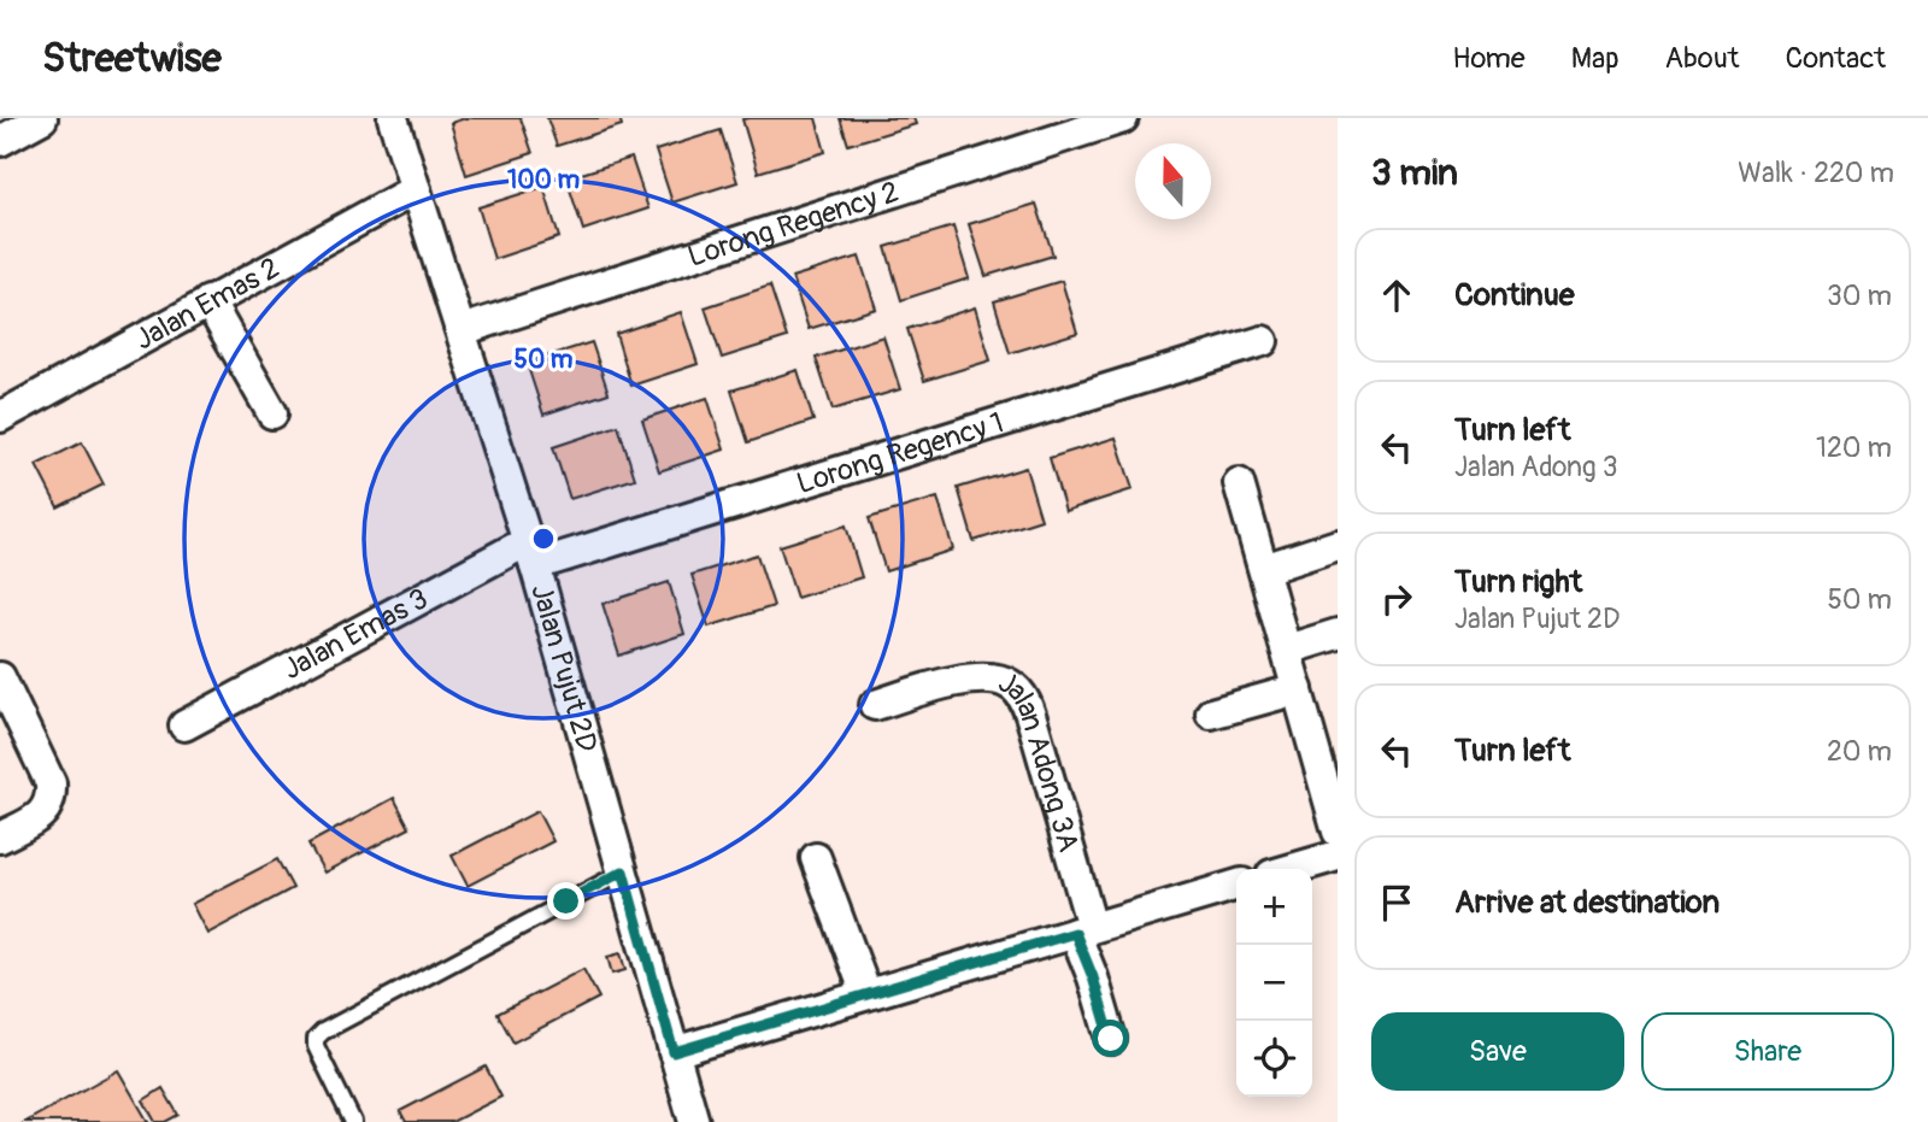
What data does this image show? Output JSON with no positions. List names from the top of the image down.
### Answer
{
  "streets": {
    "street": [
      "Lorong Regency 2",
      "Jalan Emas 2",
      "Lorong Regency 1",
      "Jalan Emas 3",
      "Jalan Pujut 2D",
      "Jalan Adong 3A"
    ]
  },
  "crossings": [
    ["Lorong Regency 2", "Jalan Pujut 2D"],
    ["Jalan Emas 2", "Jalan Pujut 2D"],
    ["Lorong Regency 1", "Jalan Emas 3"],
    ["Lorong Regency 1", "Jalan Pujut 2D"],
    ["Jalan Emas 3", "Jalan Pujut 2D"]
  ],
  "north": "top",
  "page": {
    "header": "Streetwise",
    "nav": [
      "Home",
      "Map",
      "About",
      "Contact"
    ],
    "heading": ["3 min", "Walk · 220 m"],
    "list": [
      ["Continue", "30 m"],
      ["Turn left", "Jalan Adong 3", "120 m"],
      ["Turn right", "Jalan Pujut 2D", "50 m"],
      ["Turn left", "20 m"],
      "Arrive at destination"
    ],
    "map_buttons": ["+", "−"],
    "buttons": ["Save", "Share"]
  },
  "rings": ["100 m", "50 m"]
}
